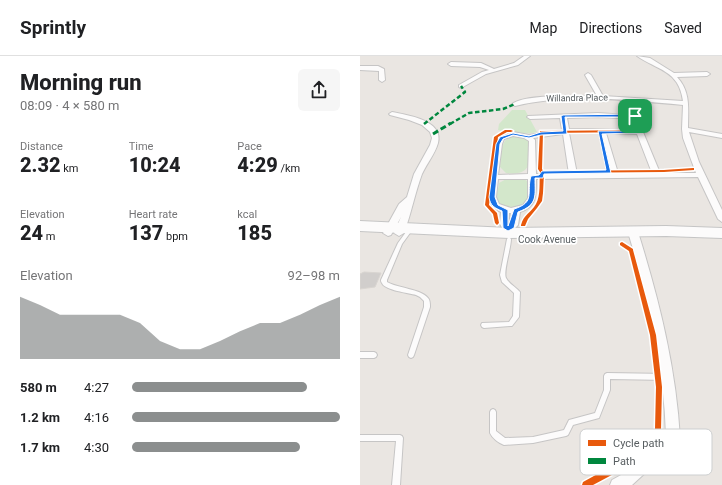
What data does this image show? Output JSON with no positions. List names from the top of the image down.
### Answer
{
  "streets": {
    "street": ["Willandra Place", "Cook Avenue"]
  },
  "legend": ["Cycle path", "Path"],
  "page": {
    "header": "Sprintly",
    "nav": ["Map", "Directions", "Saved"],
    "heading": ["Morning run", "08:09 · 4 × 580 m"],
    "stats": [
      ["Distance", "2.32 km"],
      ["Time", "10:24"],
      ["Pace", "4:29 /km"],
      ["Elevation", "24 m"],
      ["Heart rate", "137 bpm"],
      ["kcal", "185"]
    ],
    "chart": ["Elevation", "92–98 m"],
    "list": [
      {
        "name": "580 m",
        "note": "4:27"
      },
      {
        "name": "1.2 km",
        "note": "4:16"
      },
      {
        "name": "1.7 km",
        "note": "4:30"
      }
    ]
  }
}
